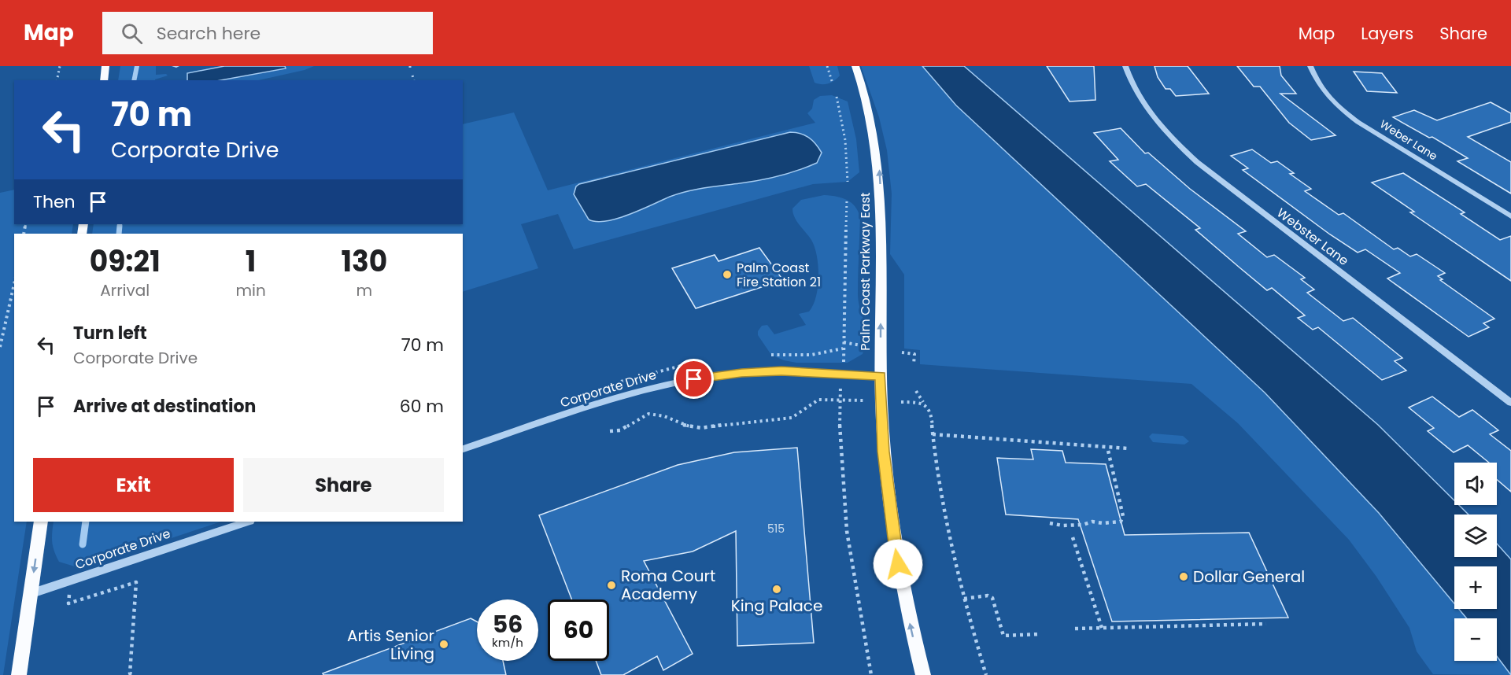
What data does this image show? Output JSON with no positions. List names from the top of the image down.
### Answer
{
  "streets": {
    "main road": ["Palm Coast Parkway East"],
    "street": ["Weber Lane", "Webster Lane", "Corporate Drive"]
  },
  "crossings": [
    ["Palm Coast Parkway East", "Corporate Drive"]
  ],
  "one_way": ["Palm Coast Parkway East"],
  "places": [
    "Palm Coast Fire Station 21",
    "Dollar General",
    "Roma Court Academy",
    "King Palace",
    "Artis Senior Living"
  ],
  "house_numbers": ["515"],
  "page": {
    "header": "Map",
    "search": "Search here",
    "nav": ["Map", "Layers", "Share"],
    "turn": ["70 m", "Corporate Drive"],
    "then": "Then",
    "eta": [
      "09:21",
      "Arrival",
      "1",
      "min",
      "130",
      "m"
    ],
    "list": [
      {
        "name": "Turn left",
        "note": "Corporate Drive",
        "value": "70 m"
      },
      {
        "name": "Arrive at destination",
        "value": "60 m"
      }
    ],
    "buttons": ["Exit", "Share"],
    "map_buttons": ["+", "−"],
    "speed": "56 km/h",
    "limit": "60"
  }
}
